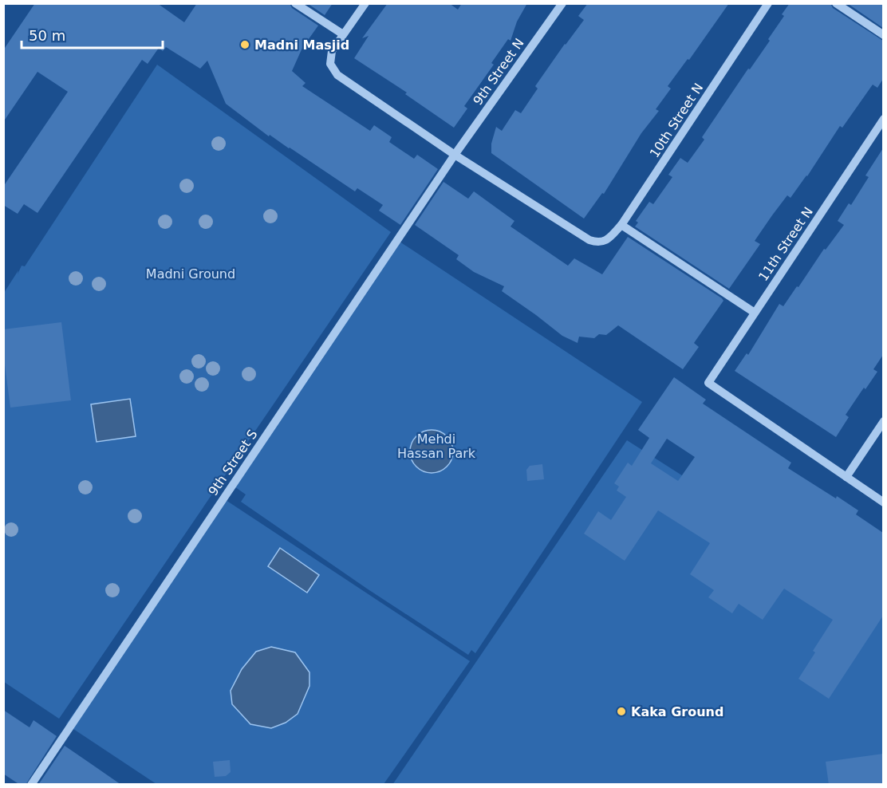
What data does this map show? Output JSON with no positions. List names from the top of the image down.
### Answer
{
  "streets": {
    "street": [
      "9th Street N",
      "10th Street N",
      "11th Street N",
      "9th Street S"
    ]
  },
  "crossings": [
    ["9th Street N", "10th Street N"],
    ["9th Street N", "9th Street S"],
    ["10th Street N", "9th Street S"]
  ],
  "parks": ["Madni Ground", "Mehdi Hassan Park"],
  "places": ["Madni Masjid", "Kaka Ground"],
  "scale_bar": "50 m"
}
